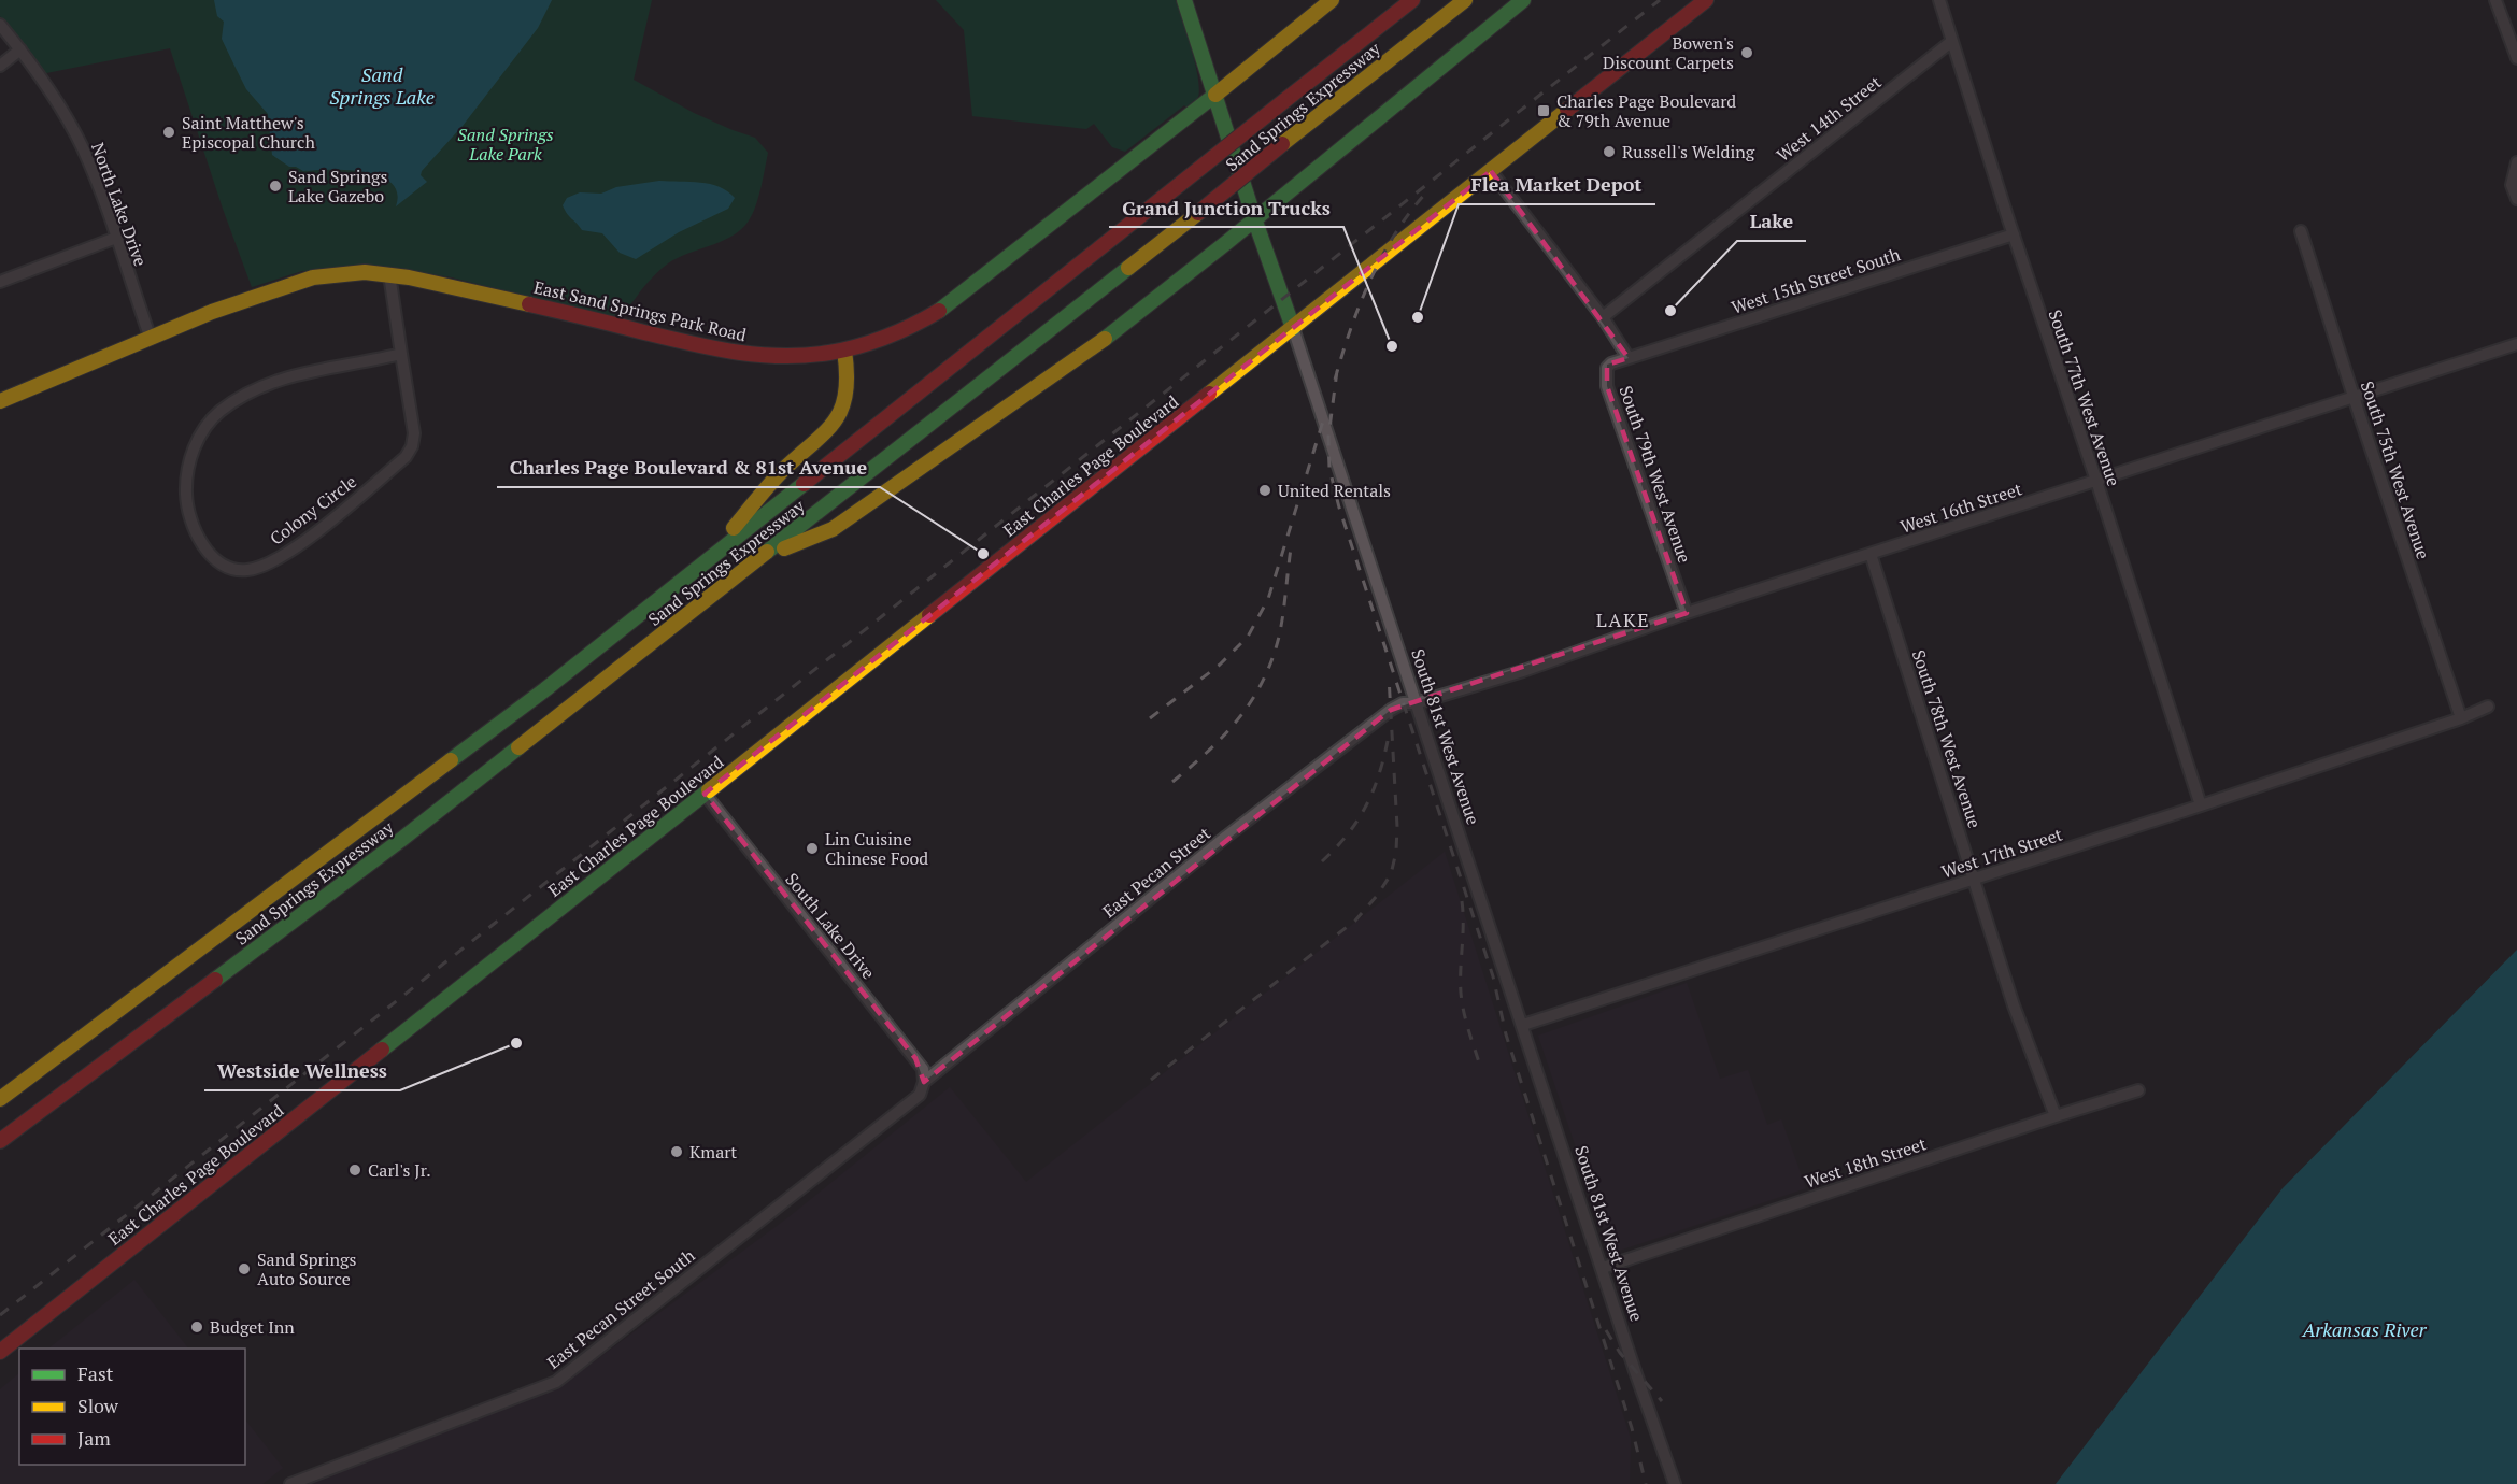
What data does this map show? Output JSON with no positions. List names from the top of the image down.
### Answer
{
  "streets": {
    "main road": [
      "Sand Springs Expressway",
      "East Sand Springs Park Road",
      "East Charles Page Boulevard",
      "South 81st West Avenue"
    ],
    "street": [
      "West 14th Street",
      "North Lake Drive",
      "West 15th Street South",
      "South 77th West Avenue",
      "South 75th West Avenue",
      "South 79th West Avenue",
      "West 16th Street",
      "Colony Circle",
      "South 78th West Avenue",
      "West 17th Street",
      "East Pecan Street",
      "South Lake Drive",
      "West 18th Street",
      "East Pecan Street South"
    ]
  },
  "crossings": [
    ["West 14th Street", "South 77th West Avenue"],
    ["West 14th Street", "South 79th West Avenue"],
    ["North Lake Drive", "East Sand Springs Park Road"],
    ["West 15th Street South", "South 77th West Avenue"],
    ["West 15th Street South", "South 79th West Avenue"],
    ["East Sand Springs Park Road", "Colony Circle"],
    ["East Sand Springs Park Road", "South 81st West Avenue"],
    ["South 77th West Avenue", "West 16th Street"],
    ["South 77th West Avenue", "West 17th Street"],
    ["East Charles Page Boulevard", "South 79th West Avenue"],
    ["East Charles Page Boulevard", "South 81st West Avenue"],
    ["East Charles Page Boulevard", "South Lake Drive"],
    ["South 75th West Avenue", "West 16th Street"],
    ["South 75th West Avenue", "West 17th Street"],
    ["South 79th West Avenue", "West 16th Street"],
    ["West 16th Street", "South 81st West Avenue"],
    ["West 16th Street", "South 78th West Avenue"],
    ["West 16th Street", "East Pecan Street"],
    ["South 81st West Avenue", "West 17th Street"],
    ["South 81st West Avenue", "East Pecan Street"],
    ["South 81st West Avenue", "West 18th Street"],
    ["South 78th West Avenue", "West 17th Street"],
    ["South 78th West Avenue", "West 18th Street"],
    ["East Pecan Street", "South Lake Drive"],
    ["East Pecan Street", "East Pecan Street South"],
    ["South Lake Drive", "East Pecan Street South"]
  ],
  "districts": ["LAKE"],
  "water": ["Sand Springs Lake", "Arkansas River"],
  "parks": ["Sand Springs Lake Park"],
  "places": {
    "other": [
      "Bowen's Discount Carpets",
      "Saint Matthew's Episcopal Church",
      "Russell's Welding",
      "Sand Springs Lake Gazebo",
      "Lake",
      "Flea Market Depot",
      "Grand Junction Trucks",
      "United Rentals",
      "Charles Page Boulevard & 81st Avenue",
      "Lin Cuisine Chinese Food",
      "Westside Wellness",
      "Kmart",
      "Carl's Jr.",
      "Sand Springs Auto Source",
      "Budget Inn"
    ],
    "transit": ["Charles Page Boulevard & 79th Avenue"]
  },
  "legend": ["Fast", "Slow", "Jam"]
}
